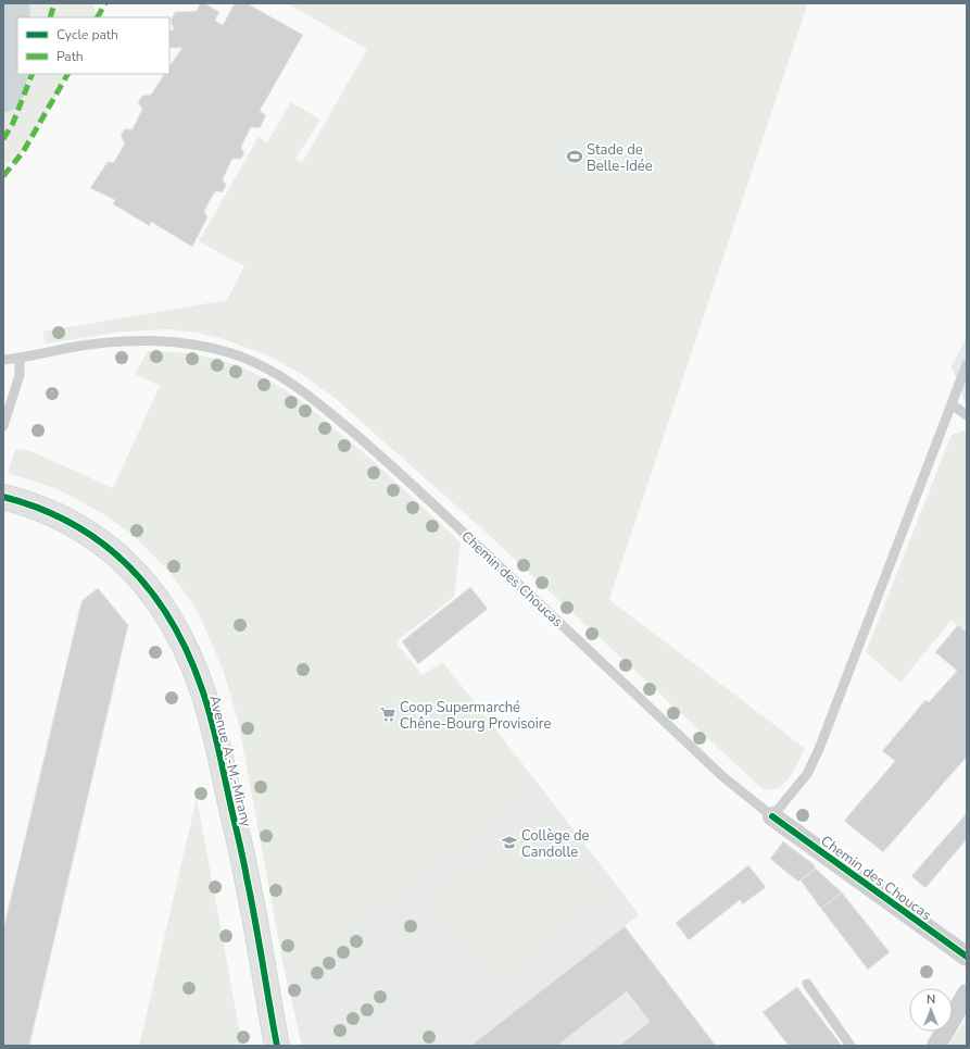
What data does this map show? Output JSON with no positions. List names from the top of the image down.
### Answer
{
  "streets": {
    "street": ["Chemin des Choucas", "Avenue A.-M.-Mirany"]
  },
  "places": {
    "sports": ["Stade de Belle-Idée"],
    "supermarket": ["Coop Supermarché Chêne-Bourg Provisoire"],
    "school or university": ["Collège de Candolle"]
  },
  "legend": ["Cycle path", "Path"],
  "north": "top"
}
